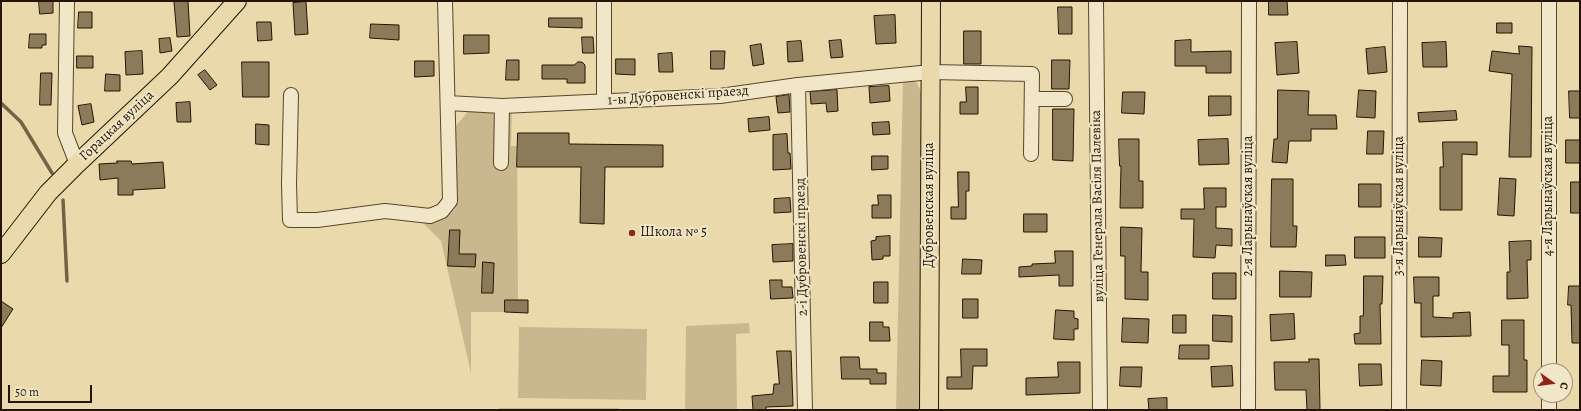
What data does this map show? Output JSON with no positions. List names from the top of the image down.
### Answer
{
  "streets": {
    "main road": ["Горацкая вуліца", "Дубровенская вуліца"],
    "street": [
      "1-ы Дубровенскі праезд",
      "4-я Ларынаўская вуліца",
      "вуліца Генерала Васіля Палевіка",
      "2-я Ларынаўская вуліца",
      "3-я Ларынаўская вуліца",
      "2-і Дубровенскі праезд"
    ]
  },
  "crossings": [
    ["1-ы Дубровенскі праезд", "Дубровенская вуліца"],
    ["1-ы Дубровенскі праезд", "2-і Дубровенскі праезд"]
  ],
  "places": ["Школа № 5"],
  "scale_bar": "50 m",
  "north": "right"
}
